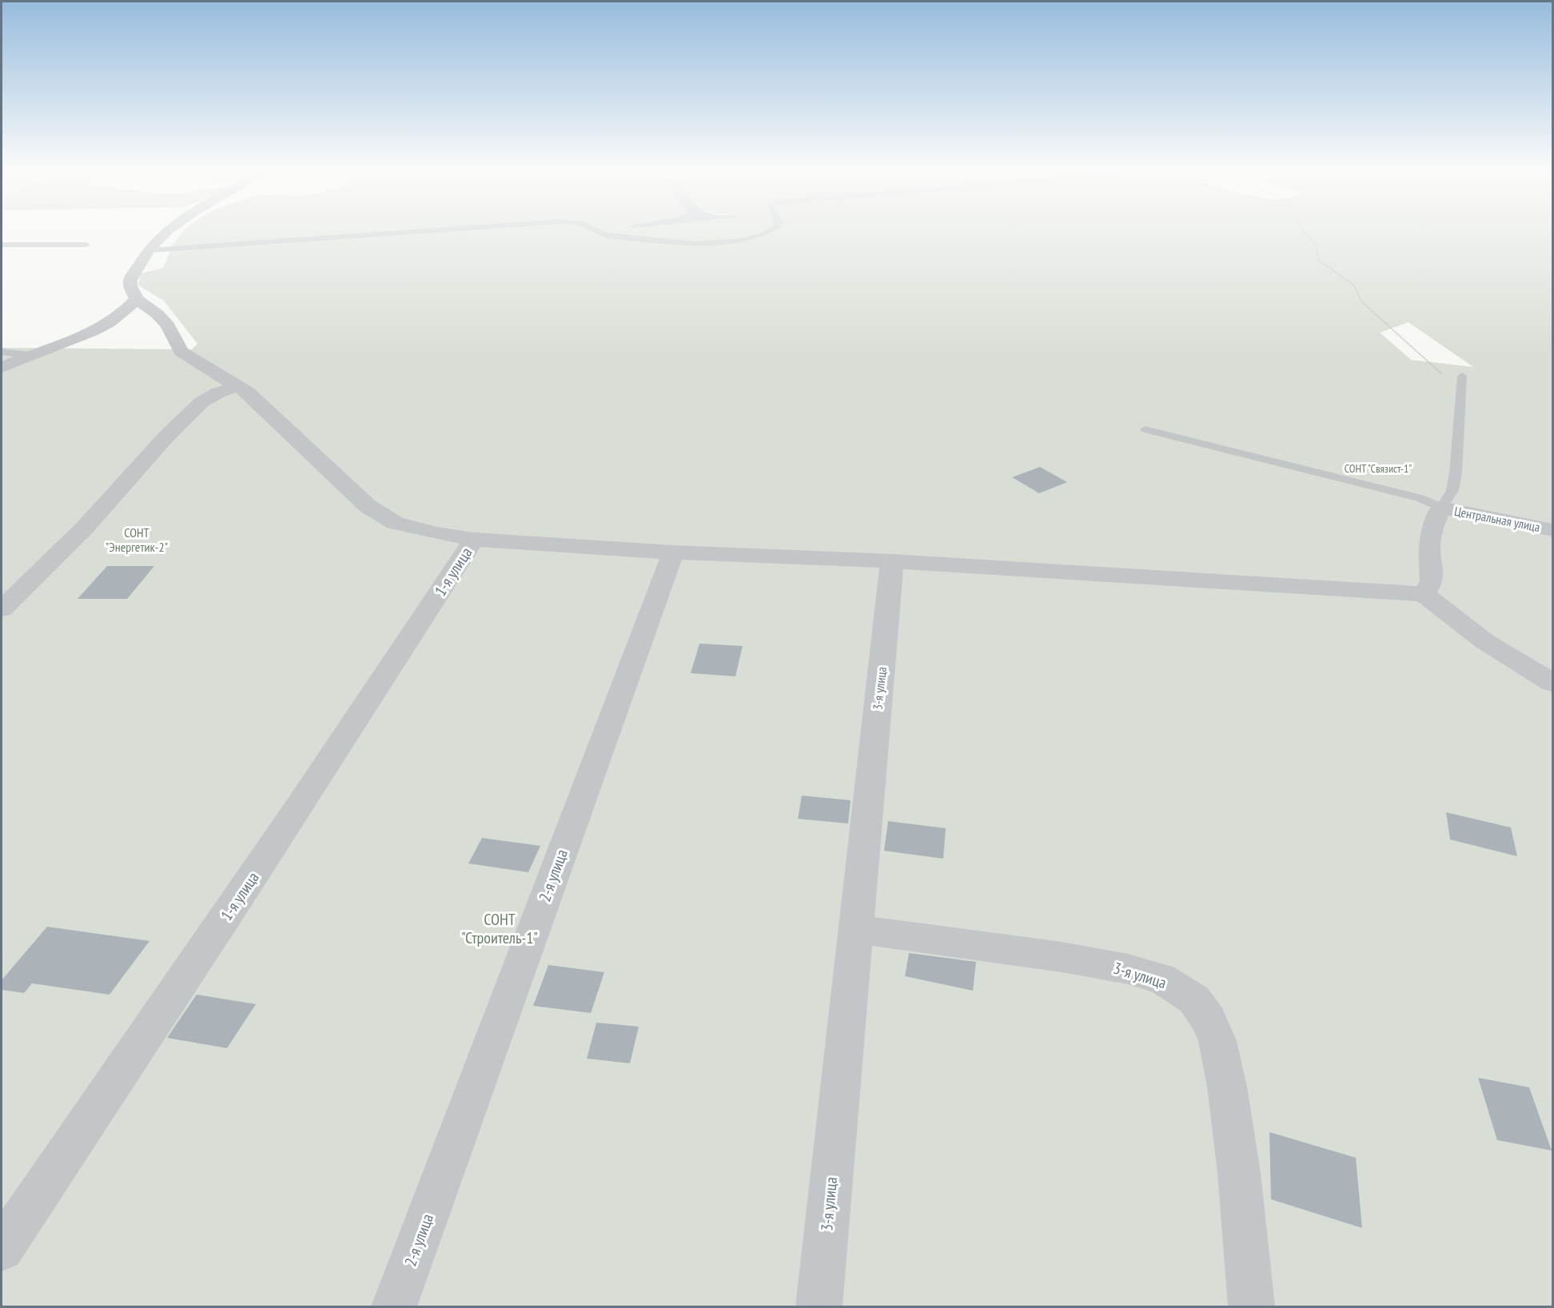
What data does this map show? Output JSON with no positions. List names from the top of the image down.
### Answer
{
  "streets": {
    "street": [
      "Центральная улица",
      "1-я улица",
      "3-я улица",
      "2-я улица"
    ]
  },
  "parks": ["СОНТ \"Связист-1\"", "СОНТ \"Энергетик-2\"", "СОНТ \"Строитель-1\""]
}
